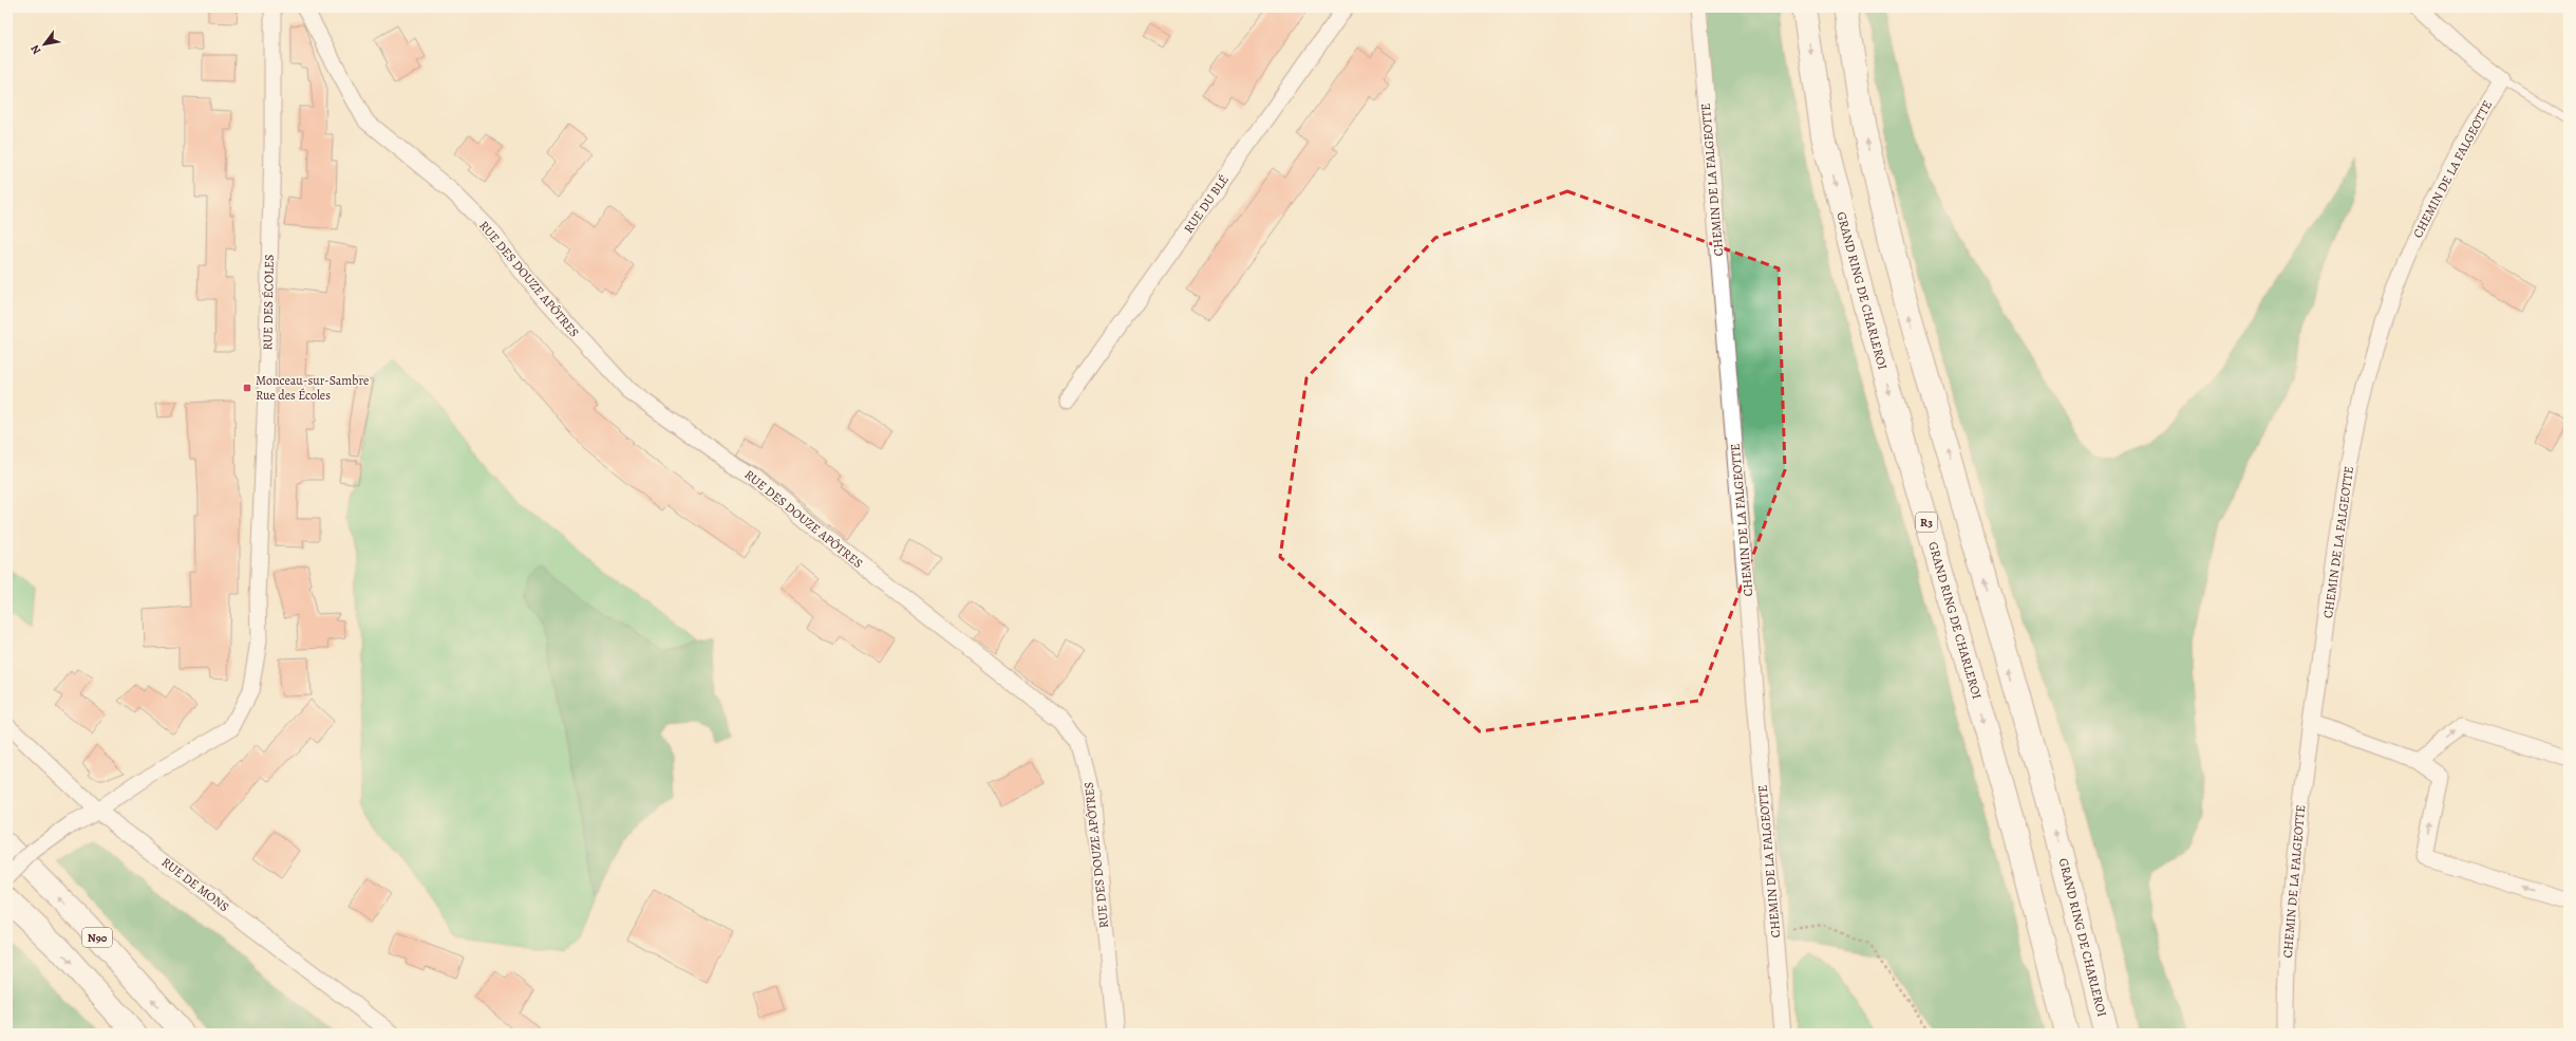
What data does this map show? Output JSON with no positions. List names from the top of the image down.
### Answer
{
  "streets": {
    "highway": ["GRAND RING DE CHARLEROI", "R3", "N90"],
    "street": [
      "CHEMIN DE LA FALGEOTTE",
      "RUE DU BLÉ",
      "RUE DES DOUZE APÔTRES",
      "RUE DES ÉCOLES",
      "RUE DE MONS"
    ]
  },
  "crossings": [
    ["RUE DES ÉCOLES", "RUE DE MONS"]
  ],
  "places": {
    "transit": ["Monceau-sur-Sambre Rue des Écoles"]
  },
  "north": "bottom left"
}
